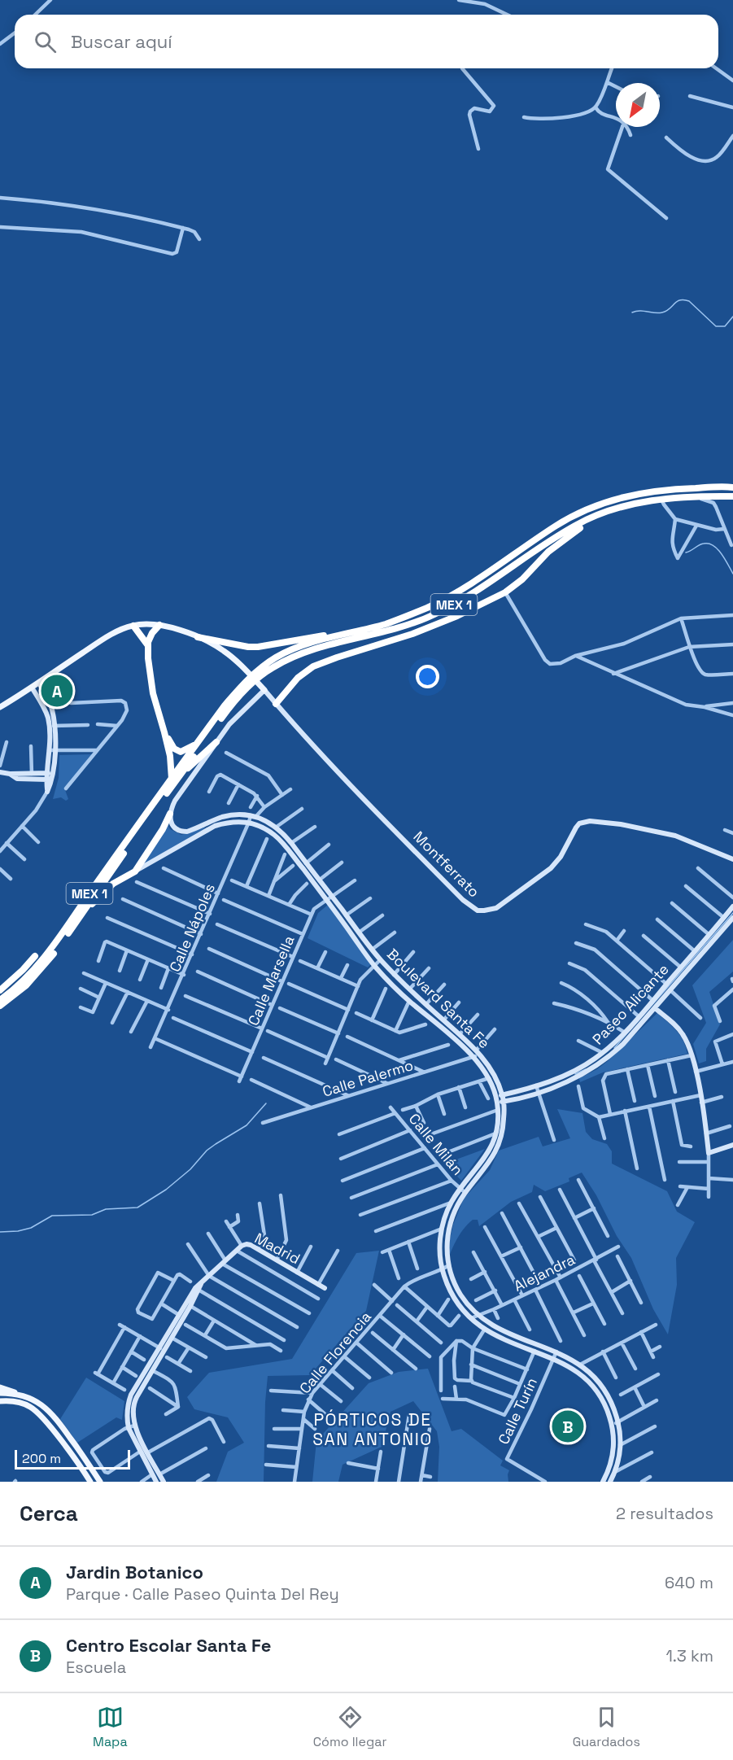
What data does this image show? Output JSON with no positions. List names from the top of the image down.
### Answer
{
  "streets": {
    "highway": ["MEX 1"],
    "street": [
      "Montferrato",
      "Calle Nápoles",
      "Calle Marsella",
      "Boulevard Santa Fe",
      "Paseo Alicante",
      "Calle Palermo",
      "Calle Milán",
      "Madrid",
      "Alejandra",
      "Calle Florencia",
      "Calle Turín"
    ]
  },
  "crossings": [
    ["Calle Nápoles", "Boulevard Santa Fe"],
    ["Calle Marsella", "Boulevard Santa Fe"],
    ["Boulevard Santa Fe", "Paseo Alicante"],
    ["Boulevard Santa Fe", "Calle Palermo"],
    ["Boulevard Santa Fe", "Calle Milán"],
    ["Boulevard Santa Fe", "Alejandra"],
    ["Boulevard Santa Fe", "Calle Florencia"],
    ["Boulevard Santa Fe", "Calle Turín"]
  ],
  "districts": ["PÓRTICOS DE SAN ANTONIO"],
  "scale_bar": "200 m",
  "north": "bottom left",
  "page": {
    "search": "Buscar aquí",
    "pins": ["A", "B"],
    "scale": "200 m",
    "heading": ["Cerca", "2 resultados"],
    "list": [
      {
        "mark": "A",
        "name": "Jardin Botanico",
        "note": "Parque · Calle Paseo Quinta Del Rey",
        "value": "640 m"
      },
      {
        "mark": "B",
        "name": "Centro Escolar Santa Fe",
        "note": "Escuela",
        "value": "1.3 km"
      }
    ],
    "nav": ["Mapa", "Cómo llegar", "Guardados"]
  }
}
